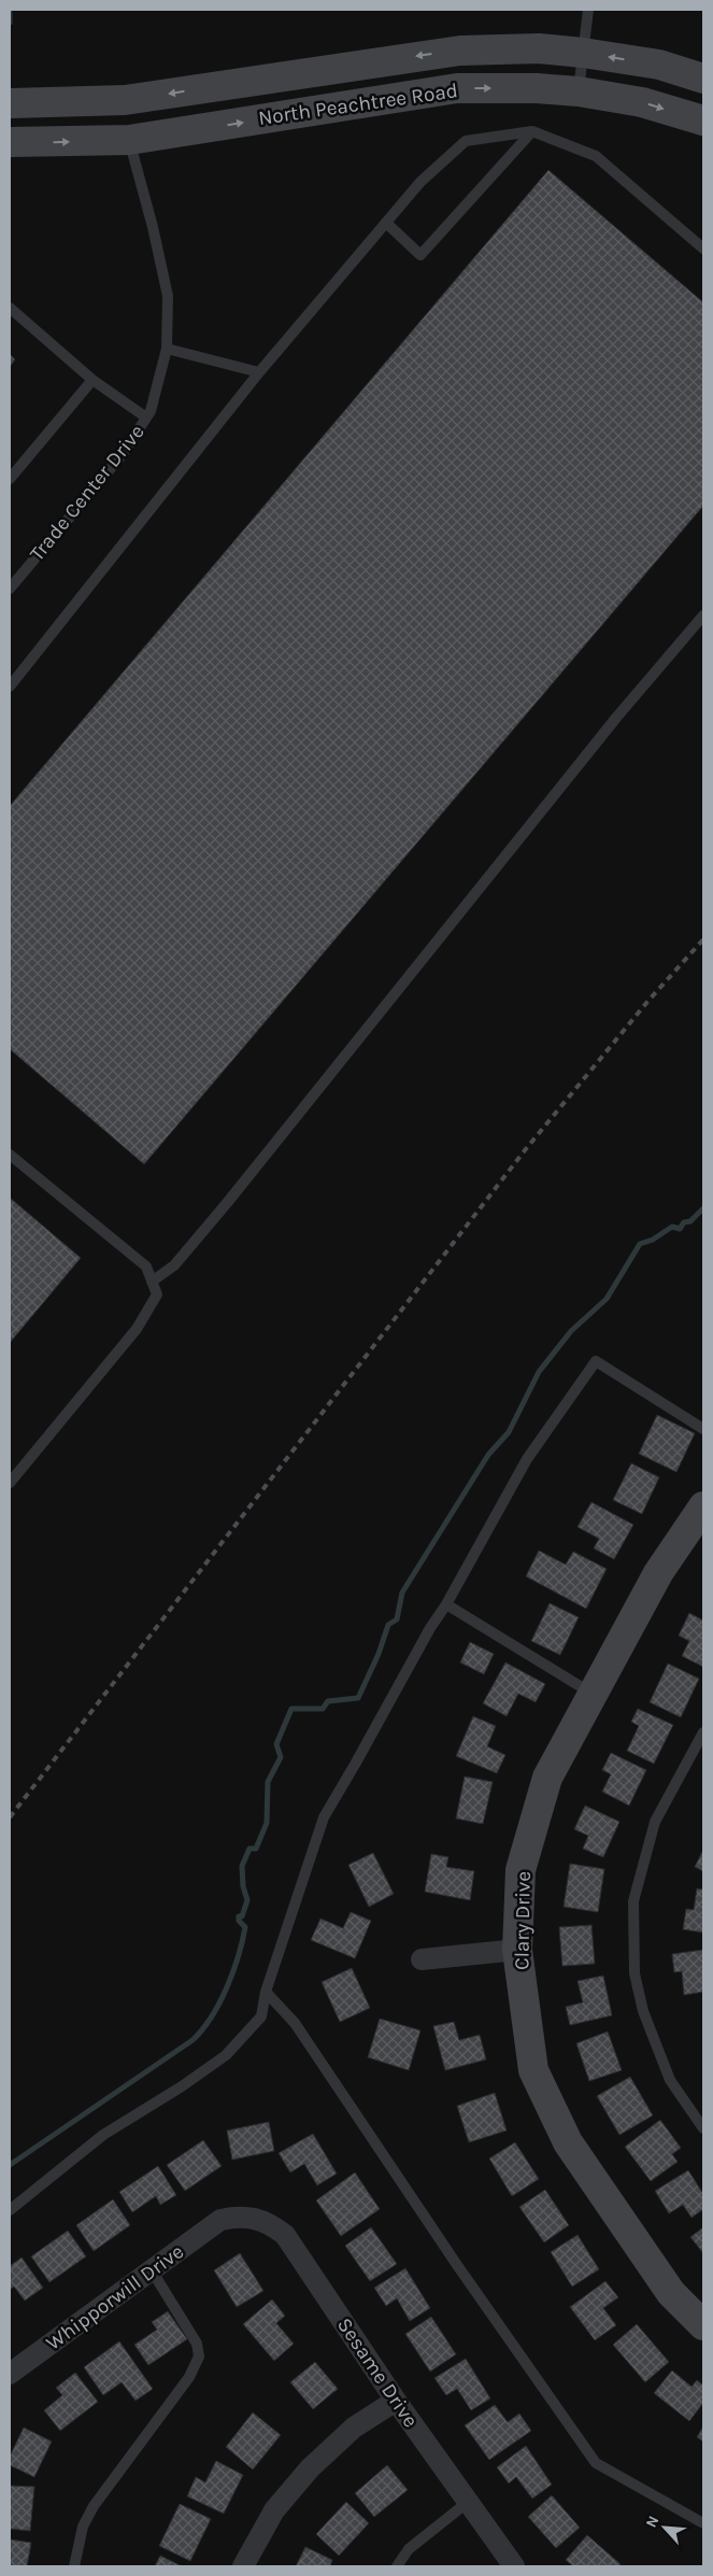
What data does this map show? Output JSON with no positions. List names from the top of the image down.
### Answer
{
  "streets": {
    "main road": ["North Peachtree Road", "Clary Drive"],
    "street": ["Whipporwill Drive", "Sesame Drive"],
    "lane": ["Trade Center Drive"]
  },
  "crossings": [
    ["North Peachtree Road", "Trade Center Drive"],
    ["Whipporwill Drive", "Sesame Drive"]
  ],
  "north": "top left"
}
